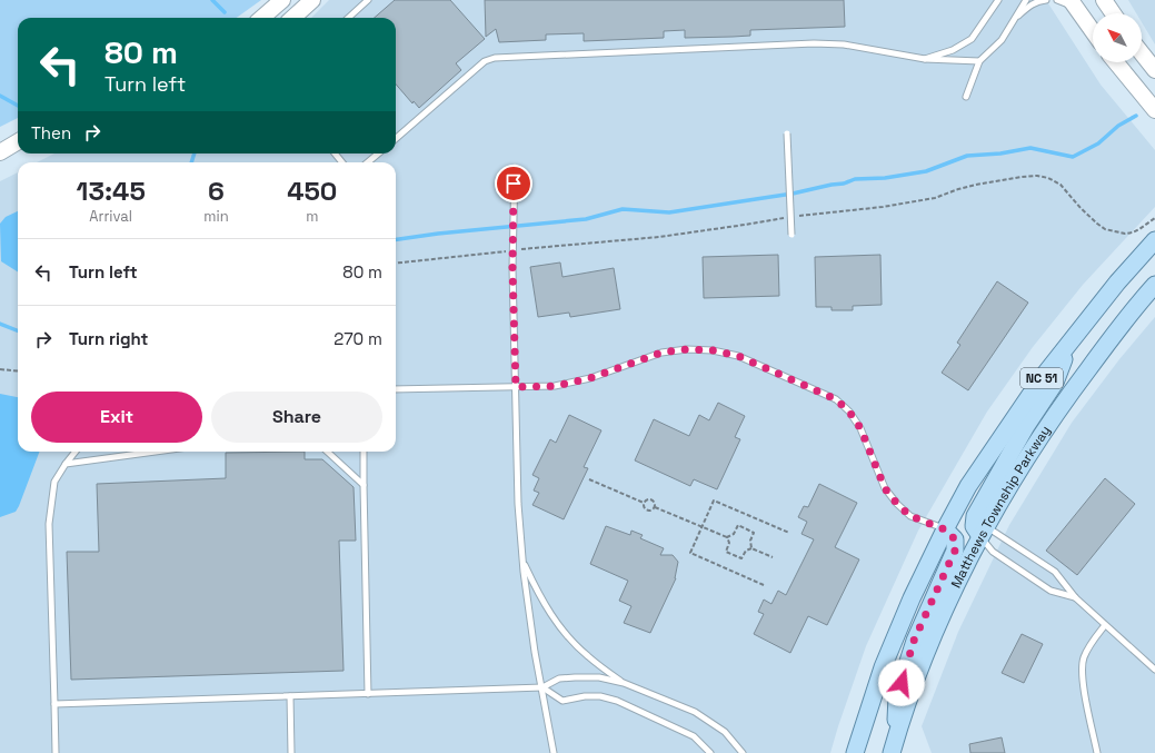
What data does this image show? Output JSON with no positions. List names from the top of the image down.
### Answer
{
  "streets": {
    "main road": ["NC 51", "Matthews Township Parkway"]
  },
  "north": "top left",
  "page": {
    "turn": ["80 m", "Turn left"],
    "then": "Then",
    "eta": [
      "13:45",
      "Arrival",
      "6",
      "min",
      "450",
      "m"
    ],
    "list": [
      {
        "name": "Turn left",
        "value": "80 m"
      },
      {
        "name": "Turn right",
        "value": "270 m"
      }
    ],
    "buttons": ["Exit", "Share"]
  }
}
